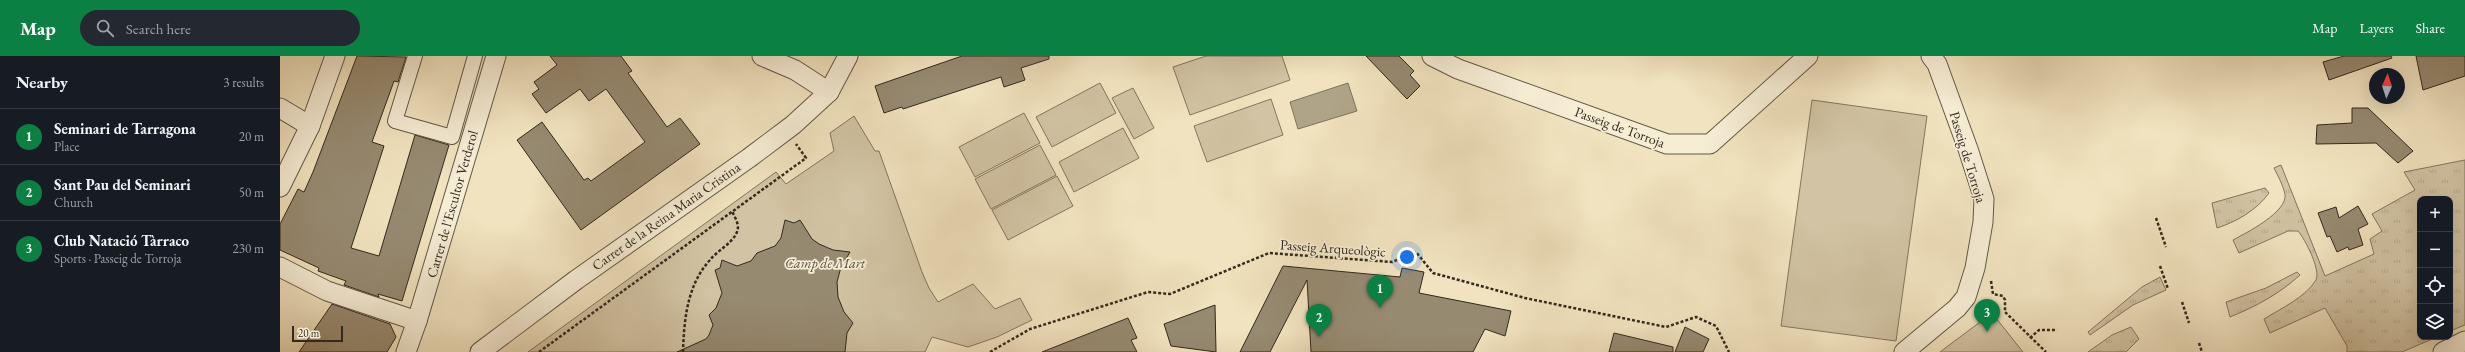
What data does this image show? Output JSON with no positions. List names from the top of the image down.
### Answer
{
  "streets": {
    "street": ["Passeig de Torroja", "Carrer de l'Escultor Verderol", "Carrer de la Reina Maria Cristina"],
    "path": ["Passeig Arqueològic"]
  },
  "parks": ["Camp de Mart"],
  "scale_bar": "20 m",
  "north": "top",
  "page": {
    "header": "Map",
    "search": "Search here",
    "nav": ["Map", "Layers", "Share"],
    "heading": ["Nearby", "3 results"],
    "list": [
      {
        "mark": "1",
        "name": "Seminari de Tarragona",
        "note": "Place",
        "value": "20 m"
      },
      {
        "mark": "2",
        "name": "Sant Pau del Seminari",
        "note": "Church",
        "value": "50 m"
      },
      {
        "mark": "3",
        "name": "Club Natació Tàrraco",
        "note": "Sports · Passeig de Torroja",
        "value": "230 m"
      }
    ],
    "map_buttons": ["+", "−"],
    "pins": ["1", "3", "2"],
    "scale": "20 m"
  }
}
